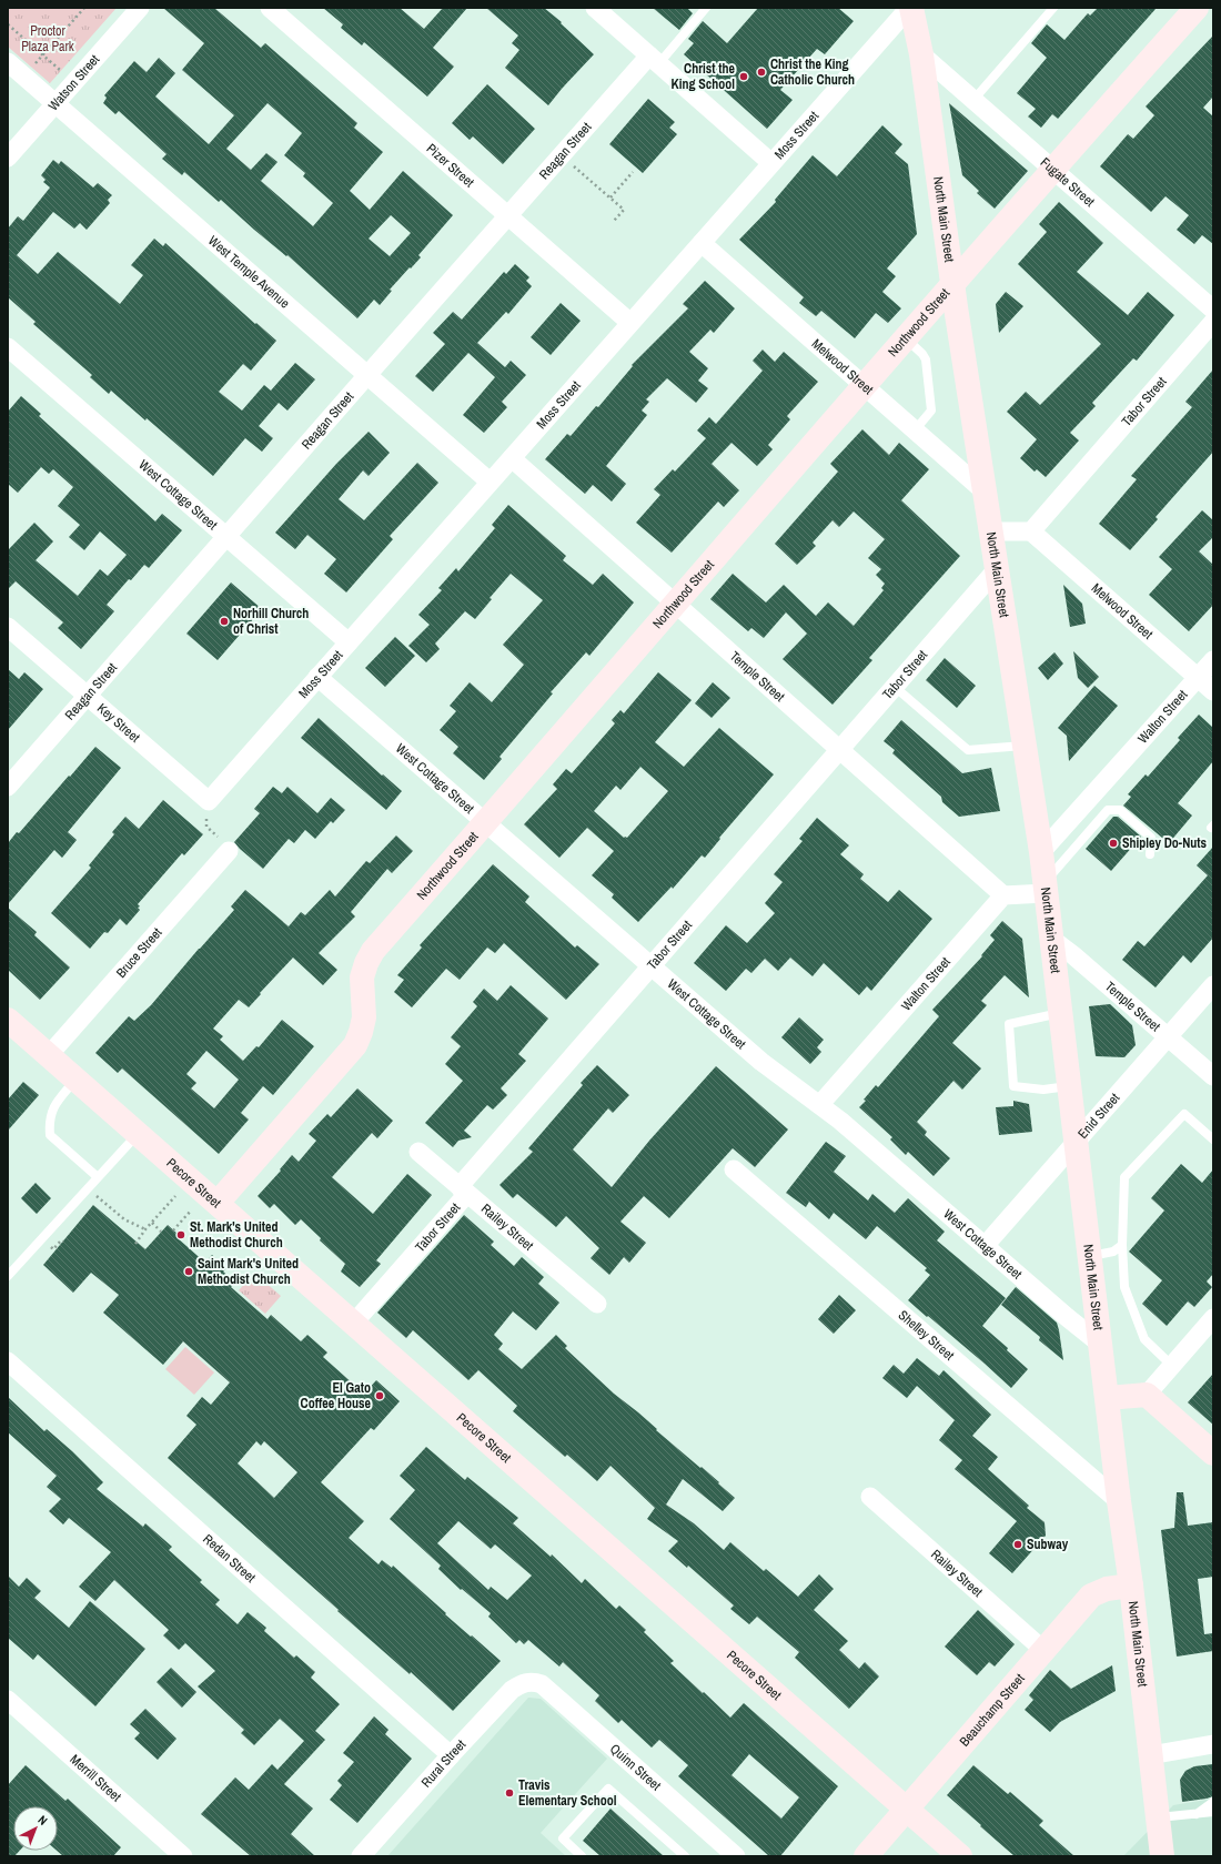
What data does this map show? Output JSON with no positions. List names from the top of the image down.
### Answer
{
  "streets": {
    "street": [
      "Watson Street",
      "Moss Street",
      "Reagan Street",
      "Pizer Street",
      "Fugate Street",
      "North Main Street",
      "West Temple Avenue",
      "Northwood Street",
      "Melwood Street",
      "Tabor Street",
      "West Cottage Street",
      "Temple Street",
      "Walton Street",
      "Key Street",
      "Bruce Street",
      "Enid Street",
      "Pecore Street",
      "Railey Street",
      "Shelley Street",
      "Redan Street",
      "Beauchamp Street",
      "Rural Street",
      "Quinn Street",
      "Merrill Street"
    ]
  },
  "crossings": [
    ["Watson Street", "West Temple Avenue"],
    ["Moss Street", "Pizer Street"],
    ["Moss Street", "North Main Street"],
    ["Moss Street", "West Temple Avenue"],
    ["Moss Street", "Melwood Street"],
    ["Moss Street", "West Cottage Street"],
    ["Moss Street", "Temple Street"],
    ["Moss Street", "Key Street"],
    ["Reagan Street", "Pizer Street"],
    ["Reagan Street", "West Temple Avenue"],
    ["Reagan Street", "West Cottage Street"],
    ["Reagan Street", "Key Street"],
    ["Fugate Street", "North Main Street"],
    ["Fugate Street", "Northwood Street"],
    ["North Main Street", "Northwood Street"],
    ["North Main Street", "Melwood Street"],
    ["North Main Street", "Tabor Street"],
    ["North Main Street", "West Cottage Street"],
    ["North Main Street", "Temple Street"],
    ["North Main Street", "Walton Street"],
    ["North Main Street", "Enid Street"],
    ["North Main Street", "Shelley Street"],
    ["North Main Street", "Beauchamp Street"],
    ["Northwood Street", "Melwood Street"],
    ["Northwood Street", "West Cottage Street"],
    ["Northwood Street", "Temple Street"],
    ["Northwood Street", "Pecore Street"],
    ["Melwood Street", "Tabor Street"],
    ["Melwood Street", "Walton Street"],
    ["Tabor Street", "West Cottage Street"],
    ["Tabor Street", "Temple Street"],
    ["Tabor Street", "Pecore Street"],
    ["Tabor Street", "Railey Street"],
    ["West Cottage Street", "Walton Street"],
    ["West Cottage Street", "Enid Street"],
    ["Temple Street", "Walton Street"],
    ["Temple Street", "Enid Street"],
    ["Bruce Street", "Pecore Street"],
    ["Pecore Street", "Beauchamp Street"],
    ["Railey Street", "Beauchamp Street"],
    ["Redan Street", "Rural Street"],
    ["Rural Street", "Quinn Street"]
  ],
  "parks": ["Proctor Plaza Park"],
  "places": [
    "Christ the King Catholic Church",
    "Christ the King School",
    "Norhill Church of Christ",
    "Shipley Do-Nuts",
    "St. Mark's United Methodist Church",
    "Saint Mark's United Methodist Church",
    "El Gato Coffee House",
    "Subway",
    "Travis Elementary School"
  ],
  "north": "top right"
}
